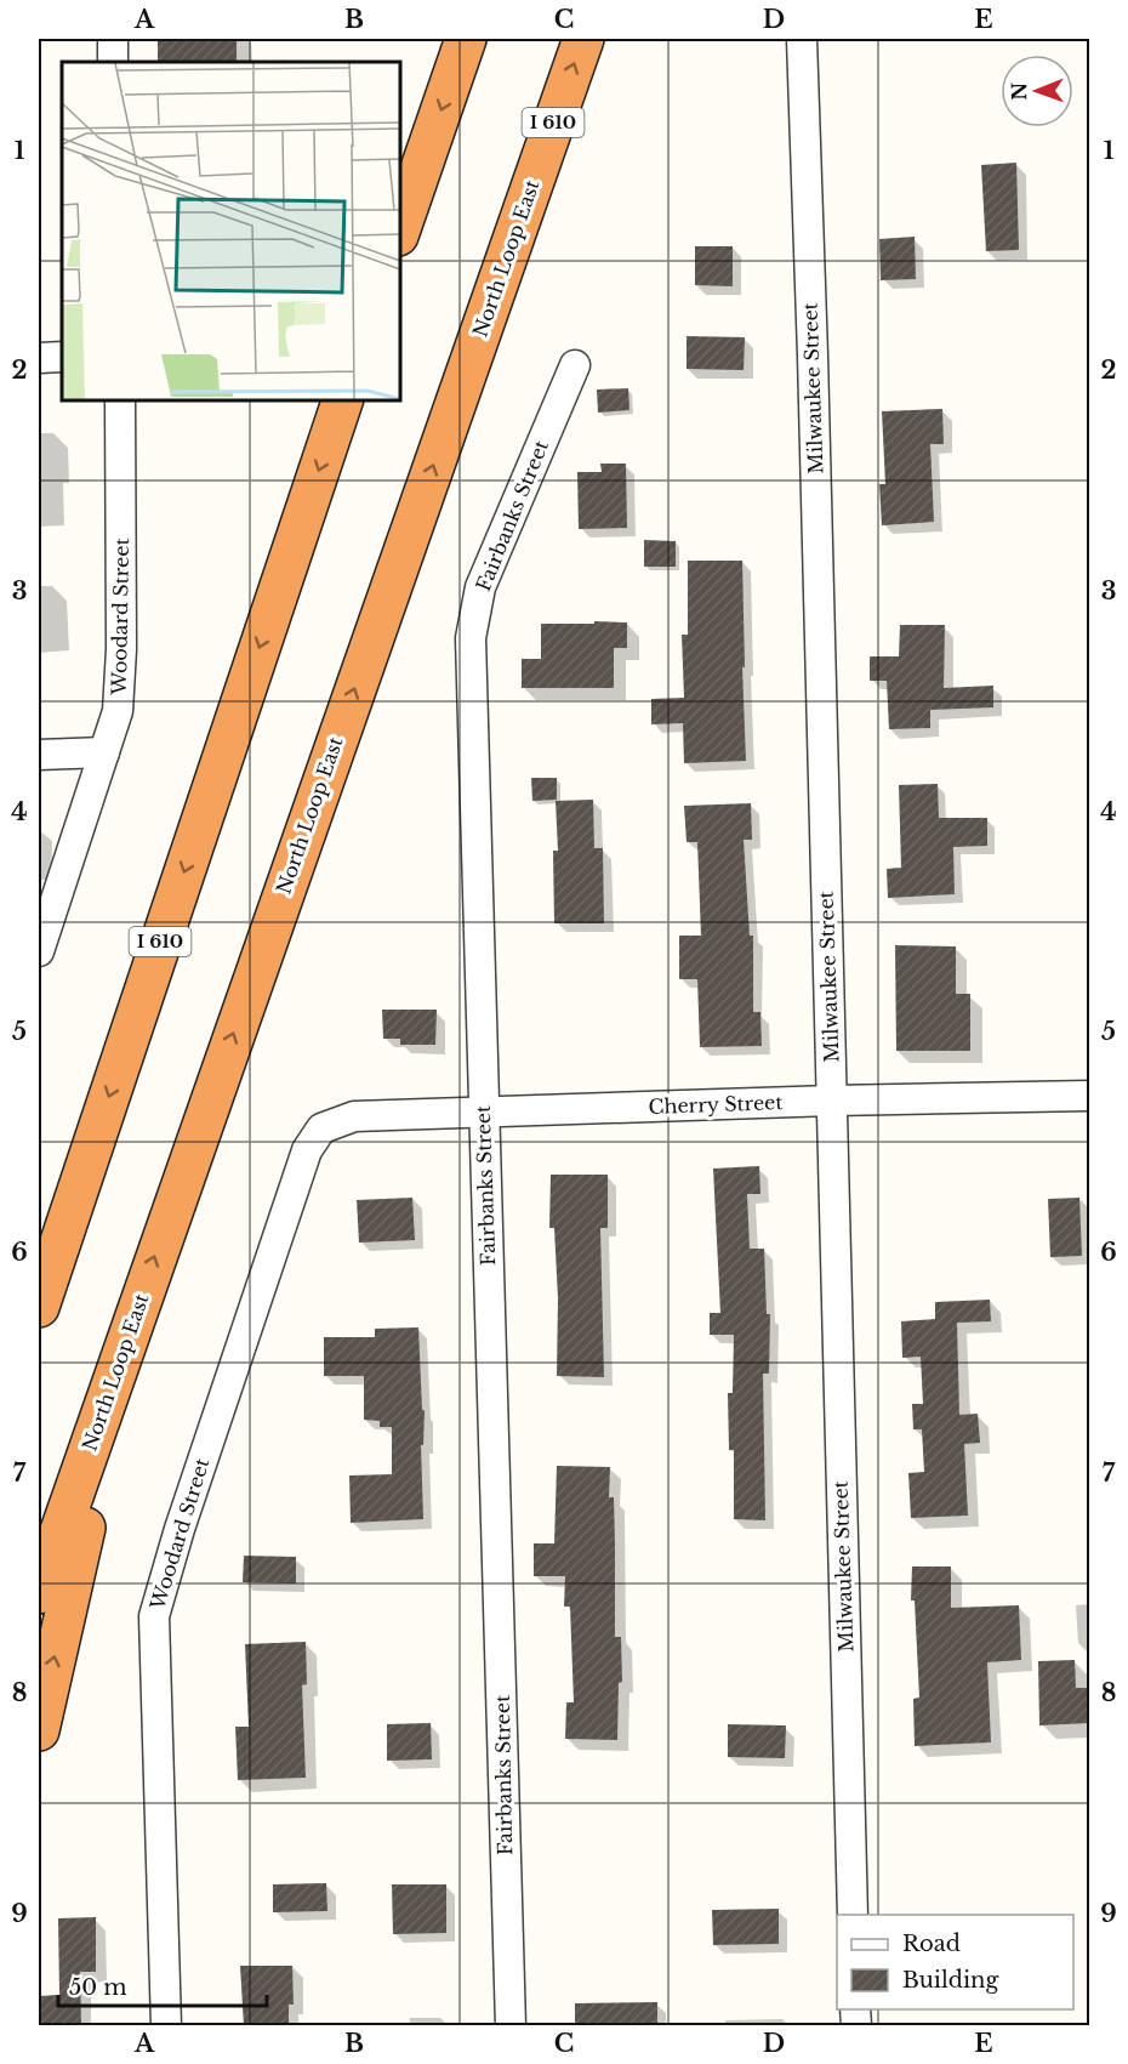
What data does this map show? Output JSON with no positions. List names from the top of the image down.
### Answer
{
  "streets": {
    "highway": ["I 610", "North Loop East"],
    "street": [
      "Milwaukee Street",
      "Fairbanks Street",
      "Woodard Street",
      "Cherry Street"
    ]
  },
  "crossings": [
    ["Milwaukee Street", "Cherry Street"],
    ["Fairbanks Street", "Cherry Street"],
    ["Woodard Street", "Cherry Street"]
  ],
  "legend": ["Road", "Building"],
  "scale_bar": "50 m",
  "north": "left",
  "grid": {
    "columns": [
      "A",
      "B",
      "C",
      "D",
      "E"
    ],
    "rows": [
      "1",
      "2",
      "3",
      "4",
      "5",
      "6",
      "7",
      "8",
      "9"
    ]
  }
}
